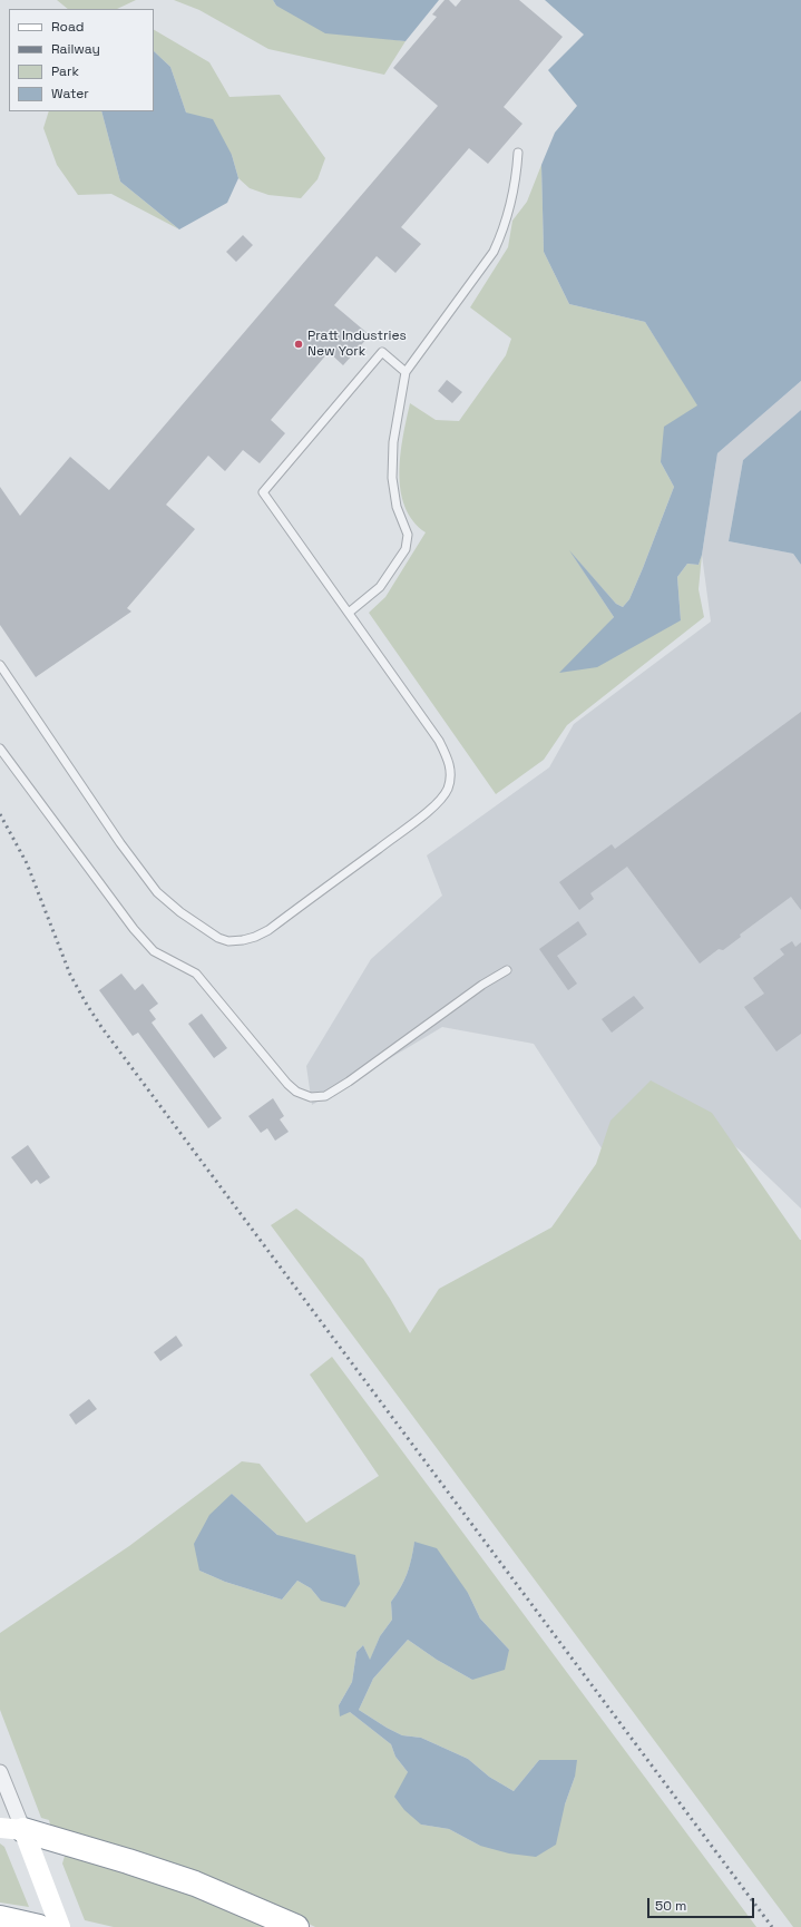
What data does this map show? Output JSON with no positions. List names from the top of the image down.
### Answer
{
  "places": ["Pratt Industries New York"],
  "legend": [
    "Road",
    "Railway",
    "Park",
    "Water"
  ],
  "scale_bar": "50 m"
}
